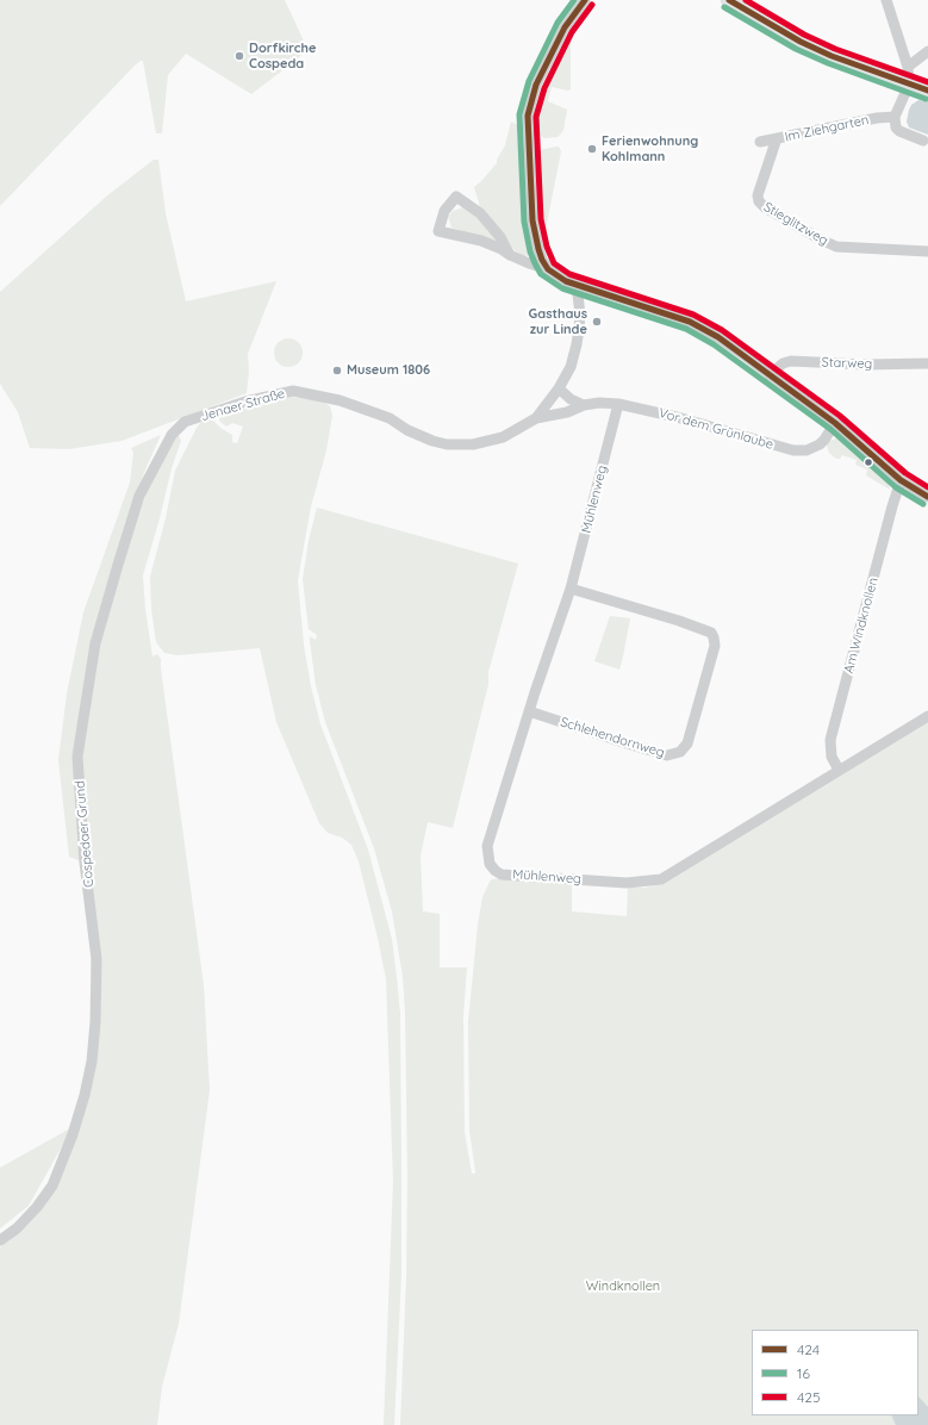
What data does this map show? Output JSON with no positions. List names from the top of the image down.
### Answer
{
  "streets": {
    "street": [
      "Im Ziehgarten",
      "Stieglitzweg",
      "Starweg",
      "Jenaer Straße",
      "Vor dem Grünlaube",
      "Mühlenweg",
      "Am Windknollen",
      "Schlehendornweg",
      "Cospedaer Grund"
    ]
  },
  "crossings": [
    ["Im Ziehgarten", "Stieglitzweg"],
    ["Jenaer Straße", "Vor dem Grünlaube"],
    ["Jenaer Straße", "Cospedaer Grund"],
    ["Vor dem Grünlaube", "Mühlenweg"],
    ["Mühlenweg", "Am Windknollen"],
    ["Mühlenweg", "Schlehendornweg"]
  ],
  "parks": ["Windknollen"],
  "places": [
    "Dorfkirche Cospeda",
    "Ferienwohnung Kohlmann",
    "Gasthaus zur Linde",
    "Museum 1806"
  ],
  "lines": ["transit line 424", "transit line 16", "transit line 425"],
  "legend": ["424", "16", "425"]
}
